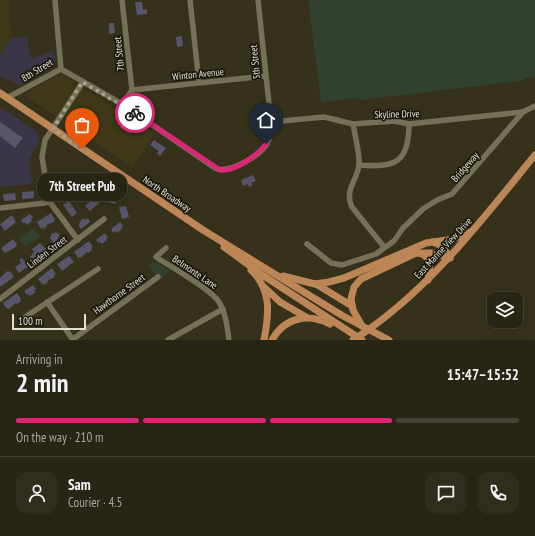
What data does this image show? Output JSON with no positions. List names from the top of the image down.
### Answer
{
  "streets": {
    "main road": ["North Broadway", "East Marine View Drive"],
    "street": [
      "7th Street",
      "5th Street",
      "8th Street",
      "Winton Avenue",
      "Skyline Drive",
      "Bridgeway",
      "Linden Street",
      "Belmonte Lane",
      "Hawthorne Street"
    ]
  },
  "crossings": [
    ["7th Street", "Winton Avenue"],
    ["5th Street", "8th Street"],
    ["5th Street", "Winton Avenue"],
    ["5th Street", "Skyline Drive"],
    ["8th Street", "North Broadway"],
    ["Skyline Drive", "Bridgeway"],
    ["North Broadway", "East Marine View Drive"]
  ],
  "places": ["7th Street Pub"],
  "scale_bar": "100 m",
  "page": {
    "bubble": "7th Street Pub",
    "scale": "100 m",
    "heading": ["2 min", "Arriving in", "15:47–15:52"],
    "panel": ["Sam", "Courier · 4.5"],
    "bar": "On the way · 210 m"
  }
}
